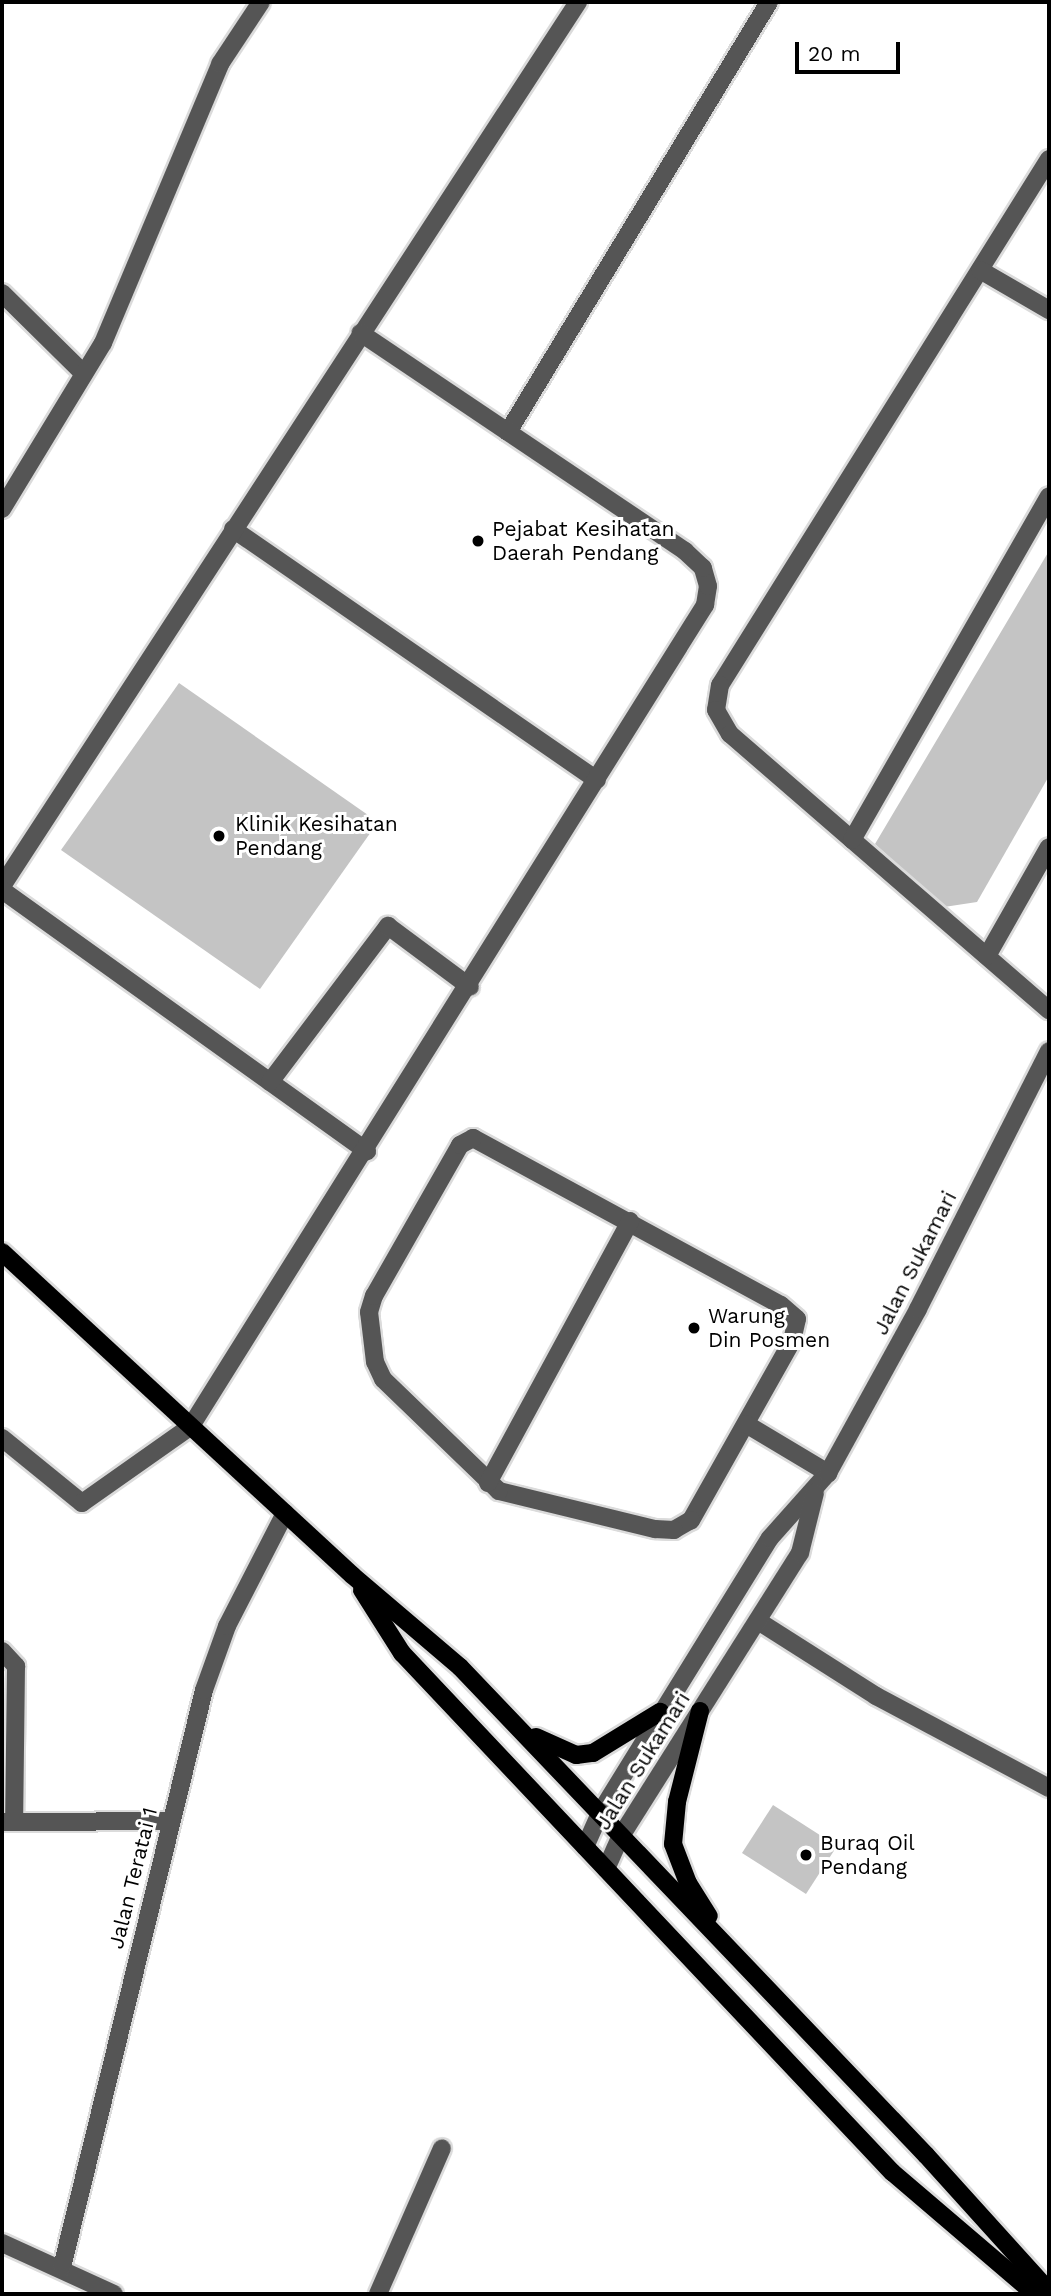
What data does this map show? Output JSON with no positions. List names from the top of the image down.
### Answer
{
  "streets": {
    "street": ["Jalan Sukamari", "Jalan Teratai 1"]
  },
  "places": [
    "Pejabat Kesihatan Daerah Pendang",
    "Klinik Kesihatan Pendang",
    "Warung Din Posmen",
    "Buraq Oil Pendang"
  ],
  "scale_bar": "20 m"
}
